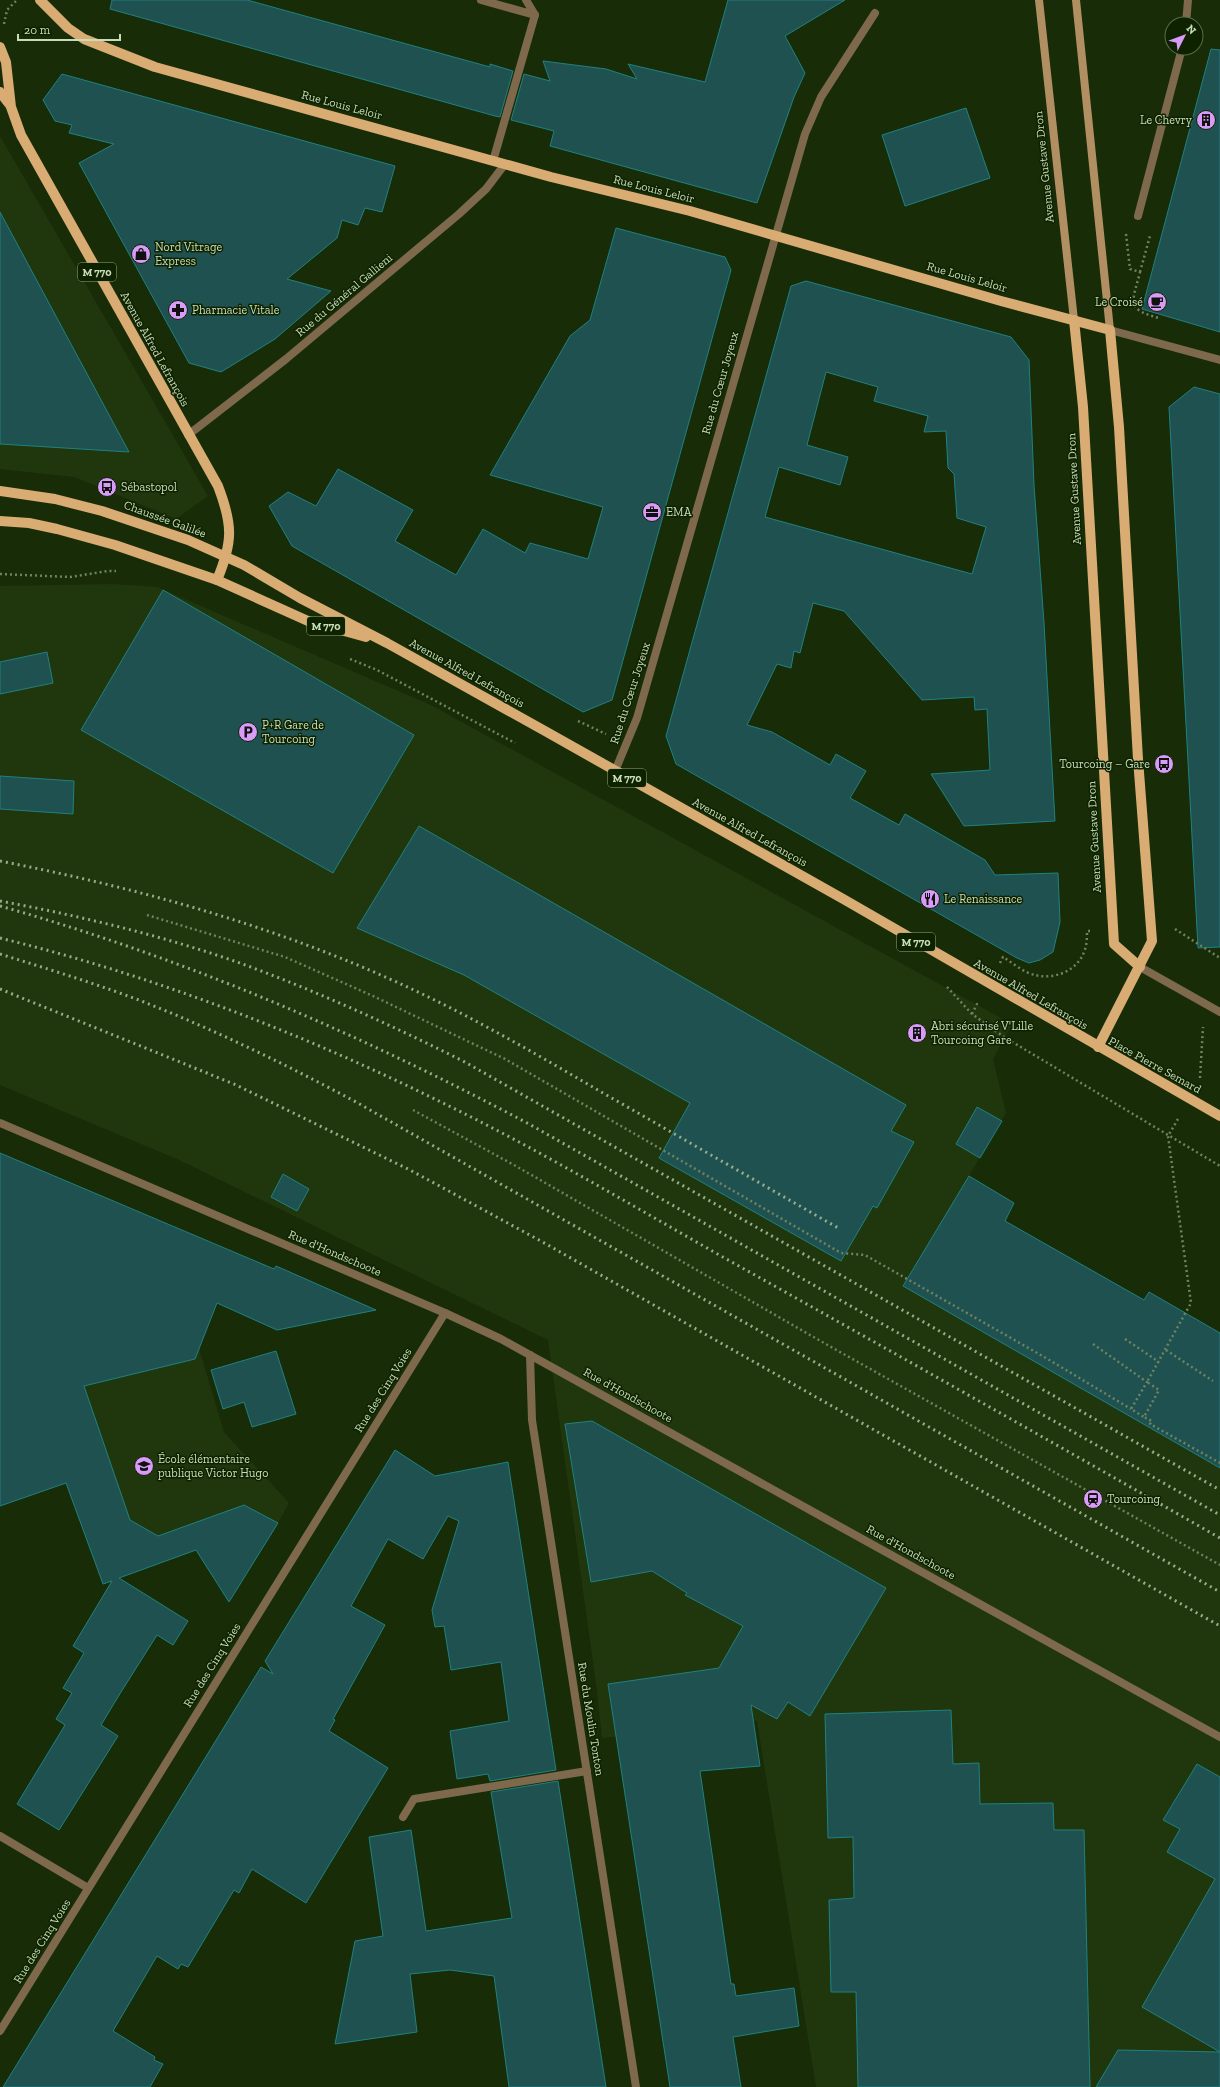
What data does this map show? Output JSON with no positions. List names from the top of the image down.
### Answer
{
  "streets": {
    "main road": [
      "Rue Louis Leloir",
      "Avenue Gustave Dron",
      "M 770",
      "Avenue Alfred Lefrançois",
      "Chaussée Galilée",
      "Place Pierre Semard"
    ],
    "street": [
      "Rue du Général Gallieni",
      "Rue du Cœur Joyeux",
      "Rue d'Hondschoote",
      "Rue des Cinq Voies",
      "Rue du Moulin Tonton"
    ]
  },
  "crossings": [
    ["Rue Louis Leloir", "Avenue Gustave Dron"],
    ["Rue Louis Leloir", "Rue du Général Gallieni"],
    ["Rue Louis Leloir", "Rue du Cœur Joyeux"],
    ["M 770", "Avenue Alfred Lefrançois"],
    ["Rue du Général Gallieni", "Avenue Alfred Lefrançois"],
    ["Avenue Alfred Lefrançois", "Rue du Cœur Joyeux"],
    ["Avenue Alfred Lefrançois", "Chaussée Galilée"],
    ["Avenue Alfred Lefrançois", "Place Pierre Semard"],
    ["Rue d'Hondschoote", "Rue des Cinq Voies"],
    ["Rue d'Hondschoote", "Rue du Moulin Tonton"]
  ],
  "places": {
    "building": ["Le Chevry", "Abri sécurisé V'Lille Tourcoing Gare"],
    "shop": ["Nord Vitrage Express"],
    "cafe": ["Le Croisé"],
    "pharmacy": ["Pharmacie Vitale"],
    "bus stop": ["Sébastopol", "Tourcoing – Gare"],
    "office": ["EMA"],
    "parking": ["P+R Gare de Tourcoing"],
    "restaurant": ["Le Renaissance"],
    "school or university": ["École élémentaire publique Victor Hugo"],
    "station": ["Tourcoing"]
  },
  "scale_bar": "20 m",
  "north": "top right"
}
